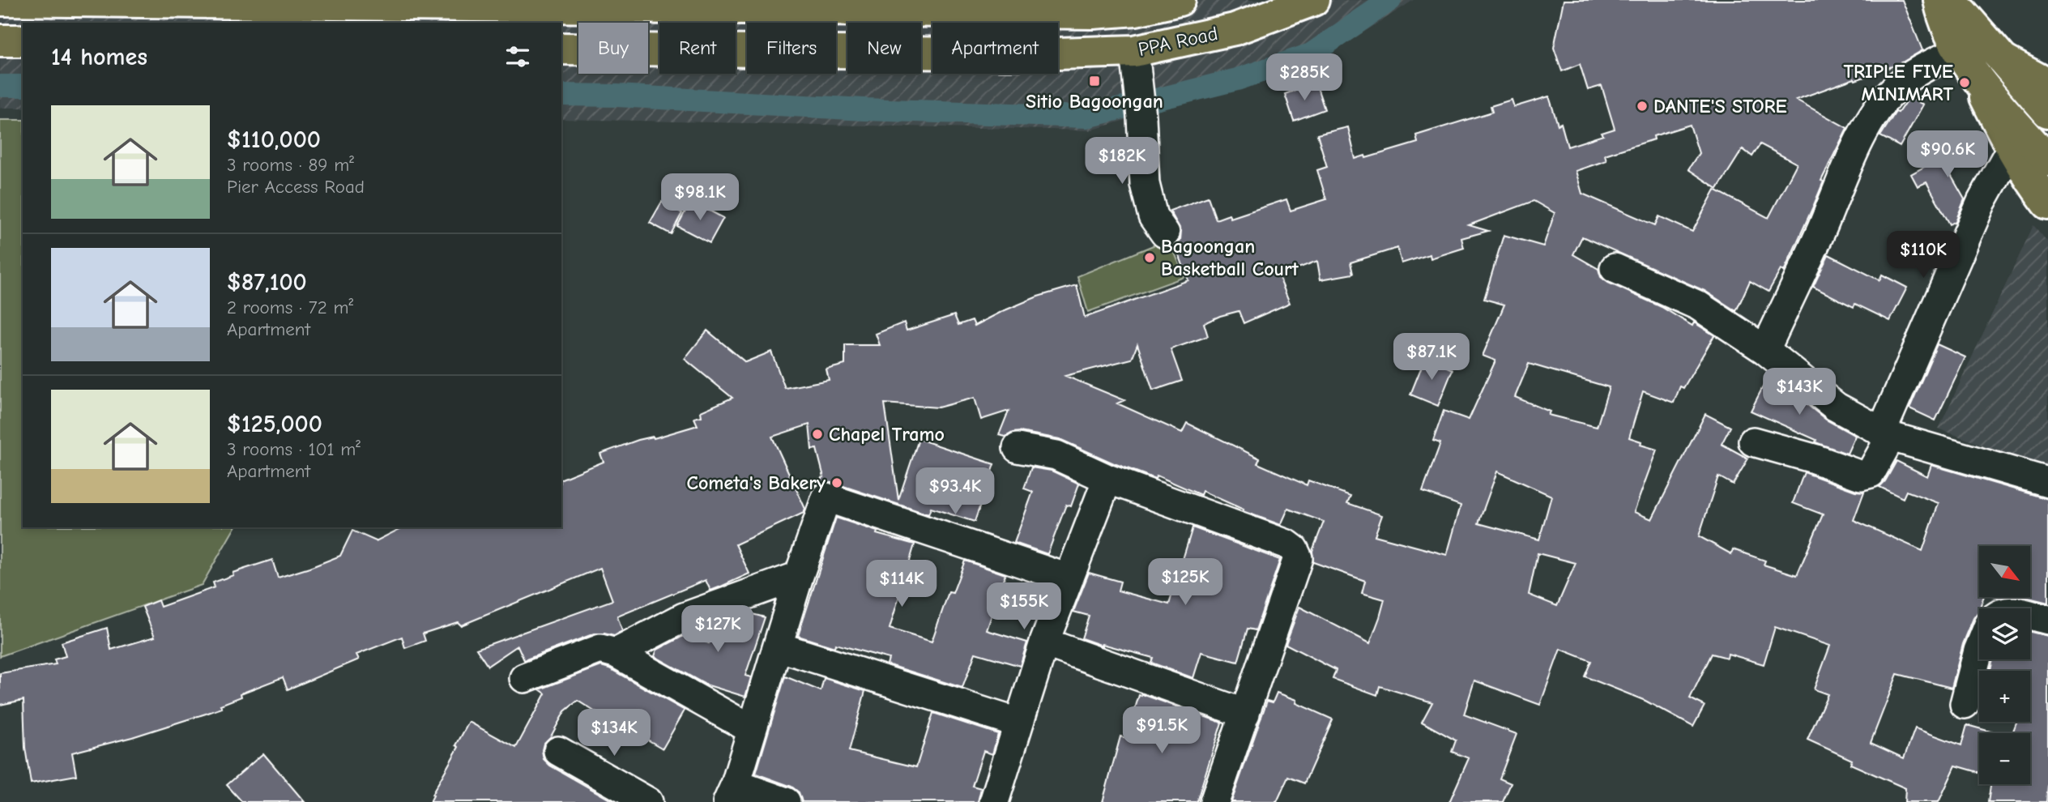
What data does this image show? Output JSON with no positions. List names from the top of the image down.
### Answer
{
  "streets": {
    "main road": ["PPA Road"]
  },
  "places": {
    "transit": ["Sitio Bagoongan"],
    "other": [
      "TRIPLE FIVE MINIMART",
      "DANTE'S STORE",
      "Bagoongan Basketball Court",
      "Chapel Tramo",
      "Cometa's Bakery"
    ]
  },
  "north": "bottom right",
  "page": {
    "chip": [
      "Buy",
      "Rent",
      "Filters",
      "New",
      "Apartment"
    ],
    "heading": "14 homes",
    "price": [
      "$285K",
      "$90.6K",
      "$182K",
      "$98.1K",
      "$110K",
      "$87.1K",
      "$143K",
      "$93.4K",
      "$125K",
      "$114K",
      "$155K",
      "$127K",
      "$91.5K",
      "$134K"
    ],
    "list": [
      {
        "name": "$110,000",
        "note": "3 rooms · 89 m² · Pier Access Road"
      },
      {
        "name": "$87,100",
        "note": "2 rooms · 72 m² · Apartment"
      },
      {
        "name": "$125,000",
        "note": "3 rooms · 101 m² · Apartment"
      }
    ],
    "map_buttons": ["+", "−"]
  }
}
